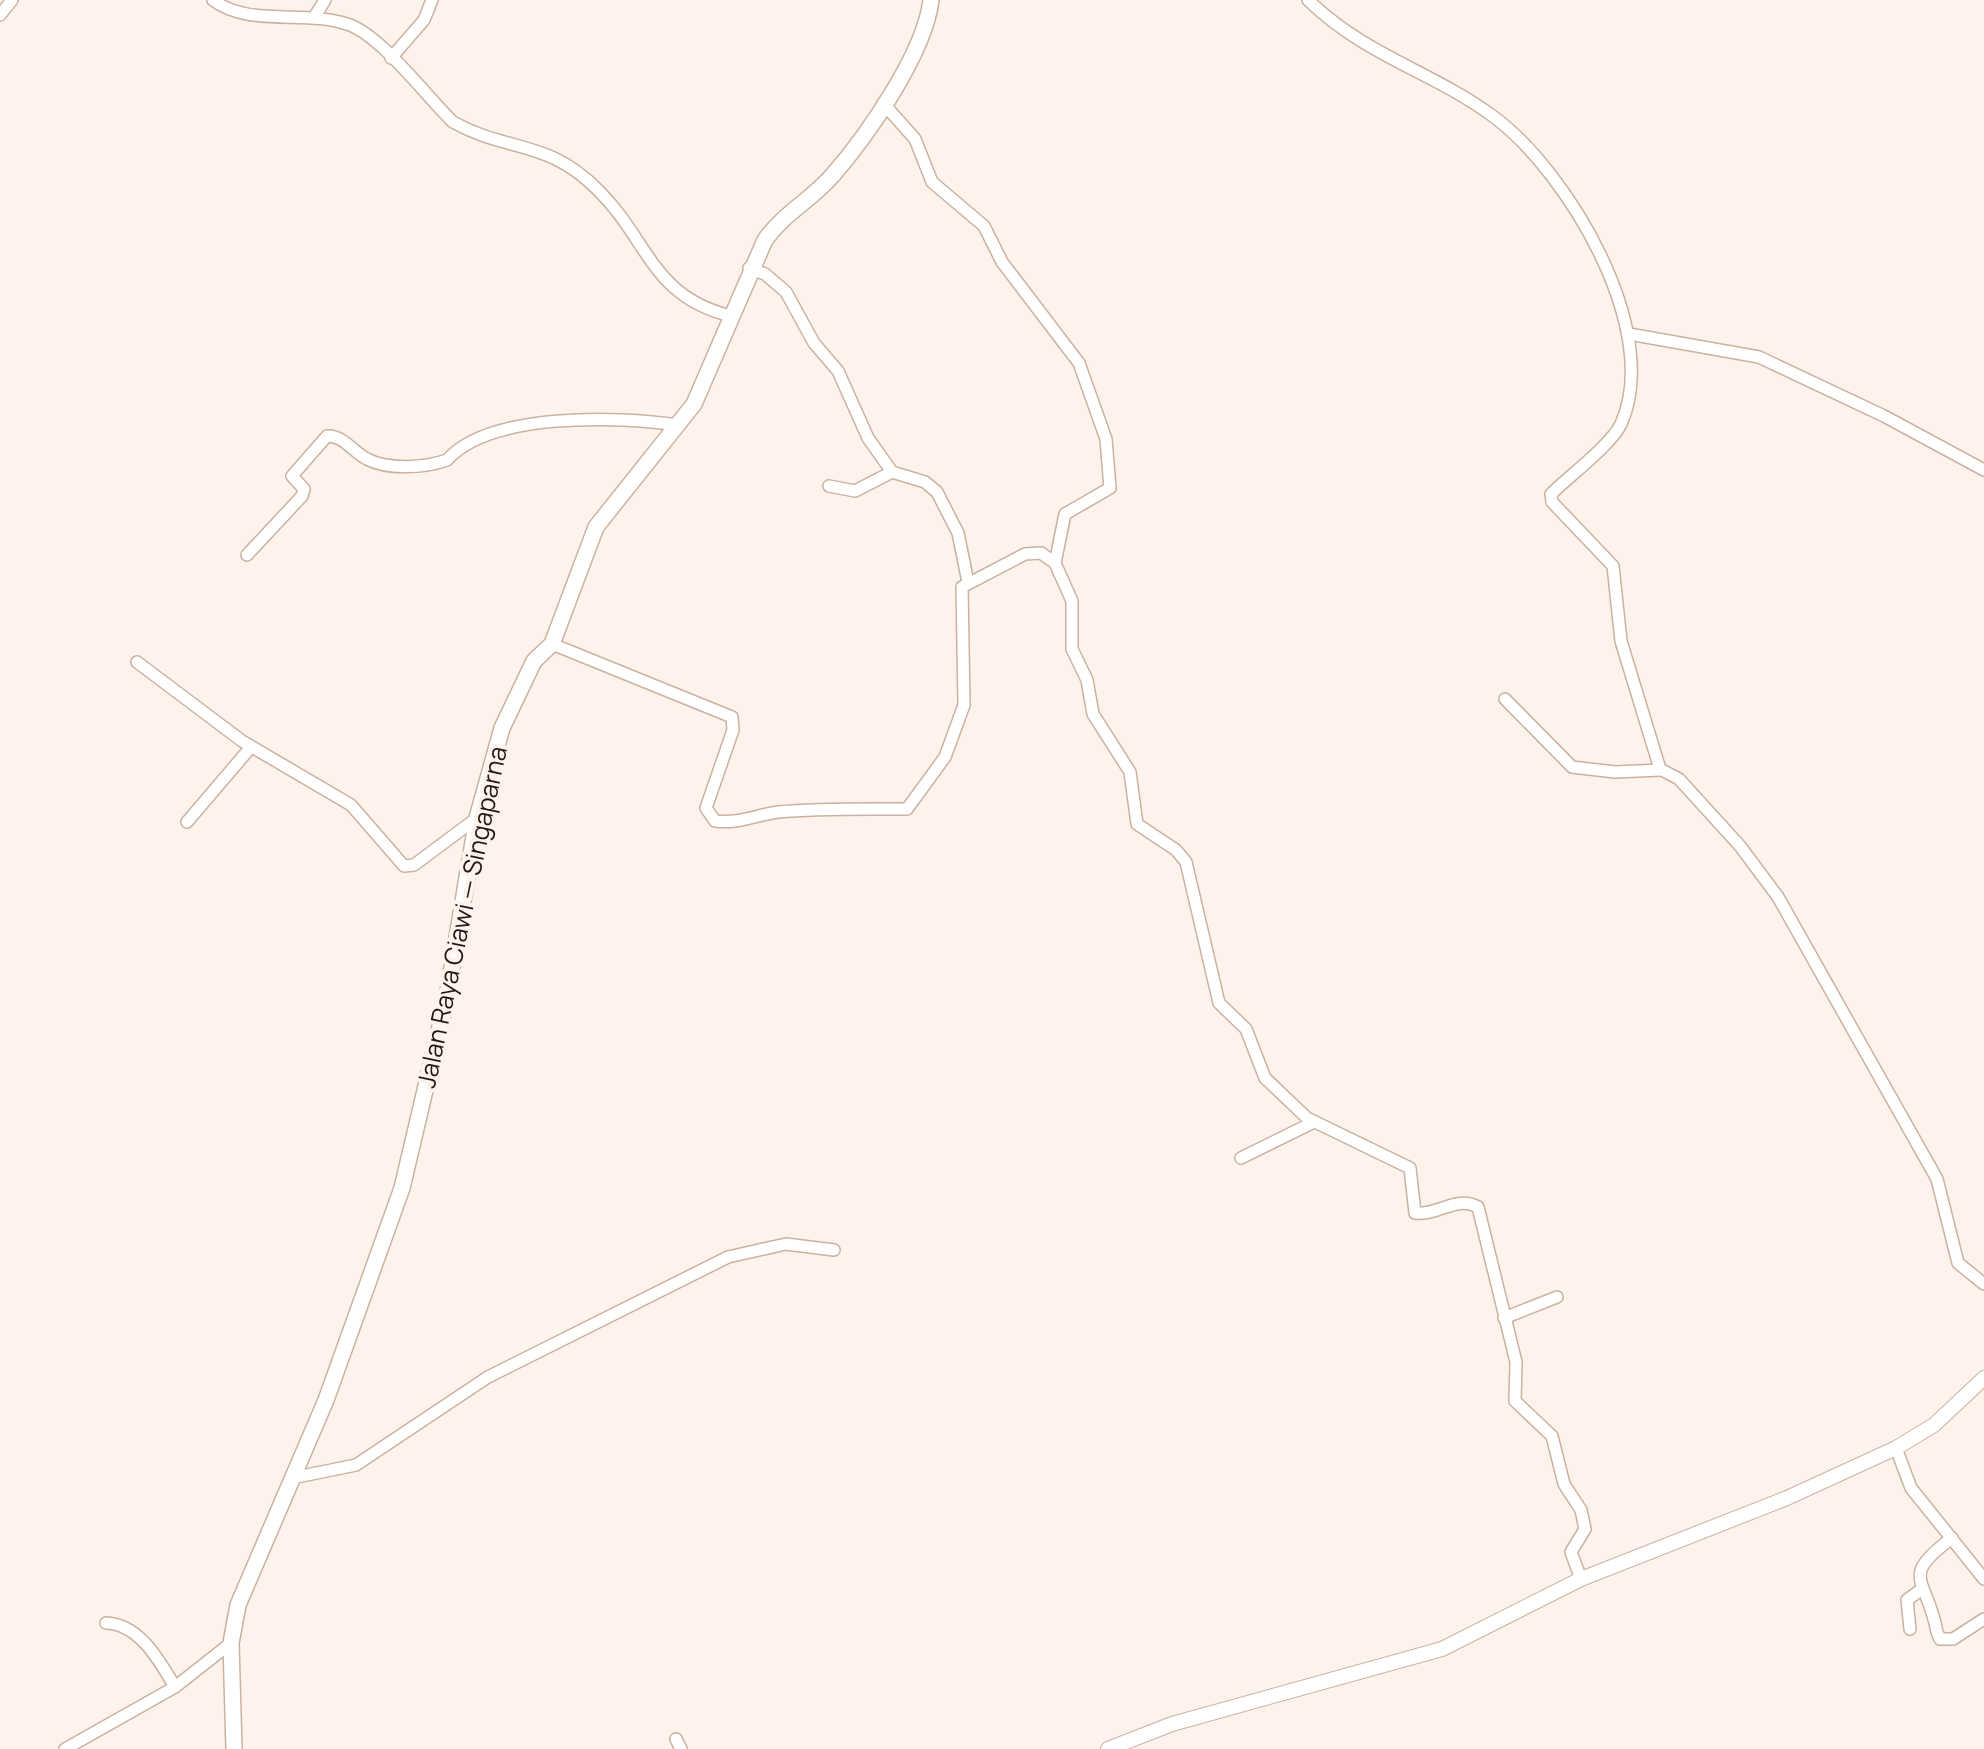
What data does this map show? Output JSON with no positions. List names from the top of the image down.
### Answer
{
  "streets": {
    "main road": ["Jalan Raya Ciawi — Singaparna"]
  }
}
